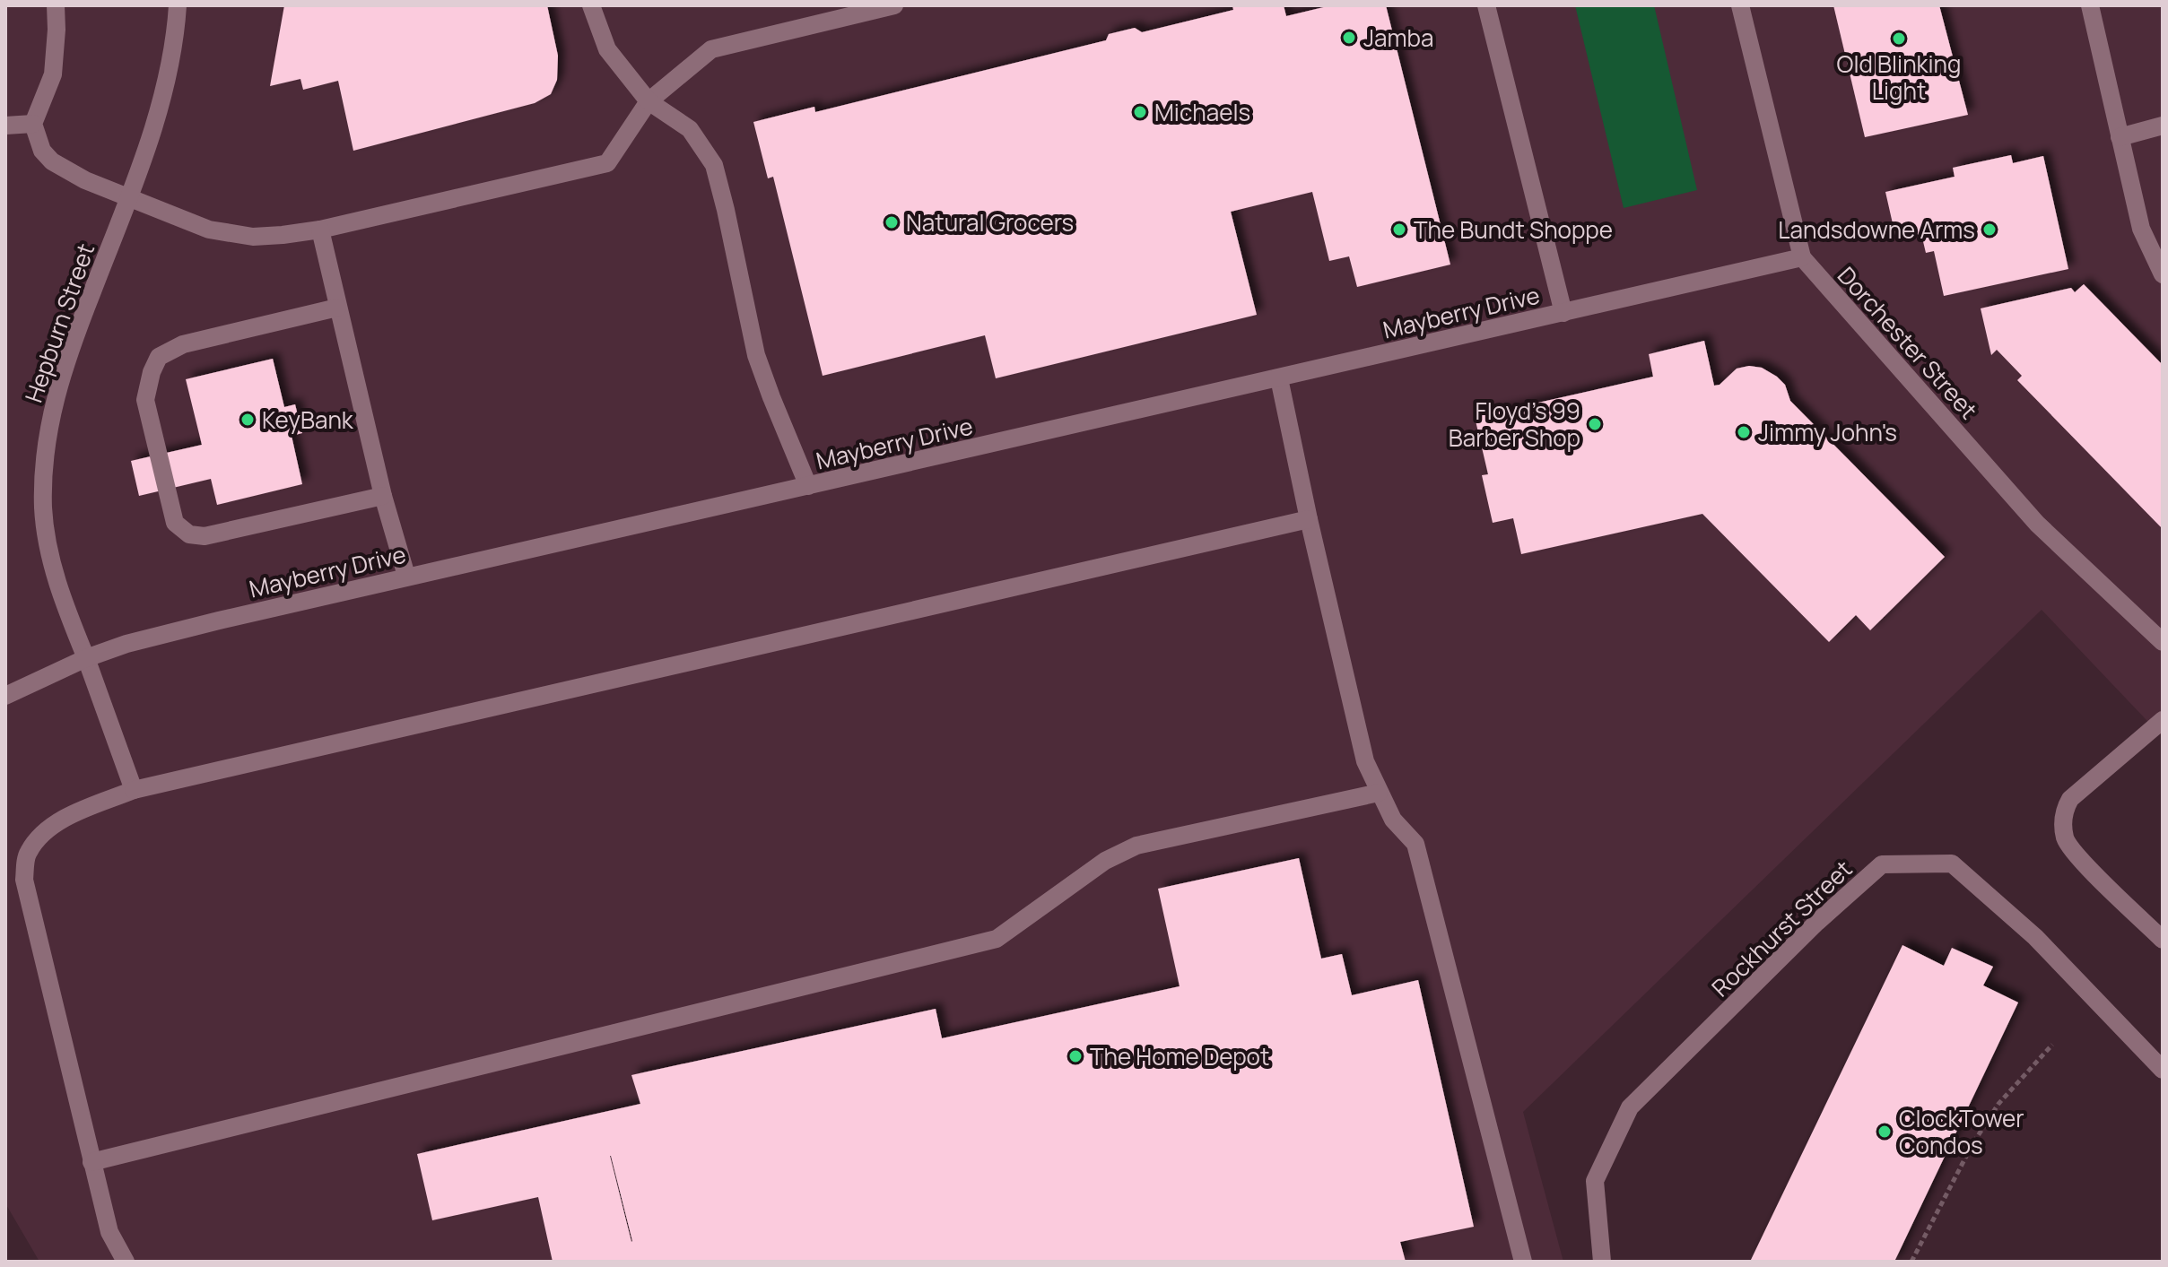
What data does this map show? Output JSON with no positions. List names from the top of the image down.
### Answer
{
  "streets": {
    "street": [
      "Mayberry Drive",
      "Hepburn Street",
      "Dorchester Street",
      "Rockhurst Street"
    ]
  },
  "crossings": [
    ["Mayberry Drive", "Hepburn Street"],
    ["Mayberry Drive", "Dorchester Street"]
  ],
  "places": [
    "Jamba",
    "Old Blinking Light",
    "Michaels",
    "Natural Grocers",
    "The Bundt Shoppe",
    "Landsdowne Arms",
    "KeyBank",
    "Floyd's 99 Barber Shop",
    "Jimmy John's",
    "The Home Depot",
    "ClockTower Condos"
  ]
}
